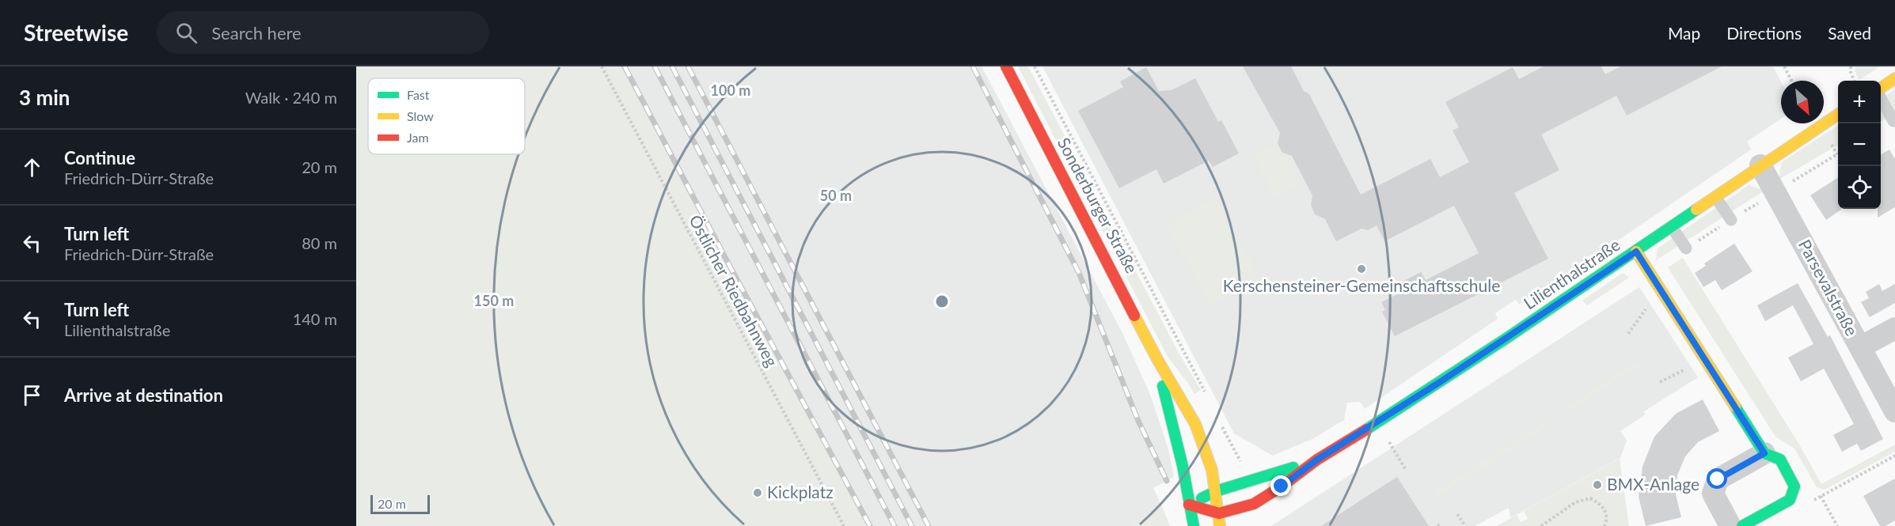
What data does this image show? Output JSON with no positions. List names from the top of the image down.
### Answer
{
  "streets": {
    "street": ["Sonderburger Straße", "Lilienthalstraße", "Parsevalstraße"],
    "path": ["Östlicher Riedbahnweg"]
  },
  "crossings": [
    ["Sonderburger Straße", "Lilienthalstraße"],
    ["Lilienthalstraße", "Parsevalstraße"]
  ],
  "places": ["Kerschensteiner-Gemeinschaftsschule", "BMX-Anlage", "Kickplatz"],
  "legend": ["Fast", "Slow", "Jam"],
  "scale_bar": "20 m",
  "north": "bottom right",
  "page": {
    "header": "Streetwise",
    "search": "Search here",
    "nav": ["Map", "Directions", "Saved"],
    "heading": ["3 min", "Walk · 240 m"],
    "map_buttons": ["+", "−"],
    "list": [
      ["Continue", "Friedrich-Dürr-Straße", "20 m"],
      ["Turn left", "Friedrich-Dürr-Straße", "80 m"],
      ["Turn left", "Lilienthalstraße", "140 m"],
      "Arrive at destination"
    ],
    "scale": "20 m"
  },
  "rings": ["100 m", "50 m", "150 m"]
}
